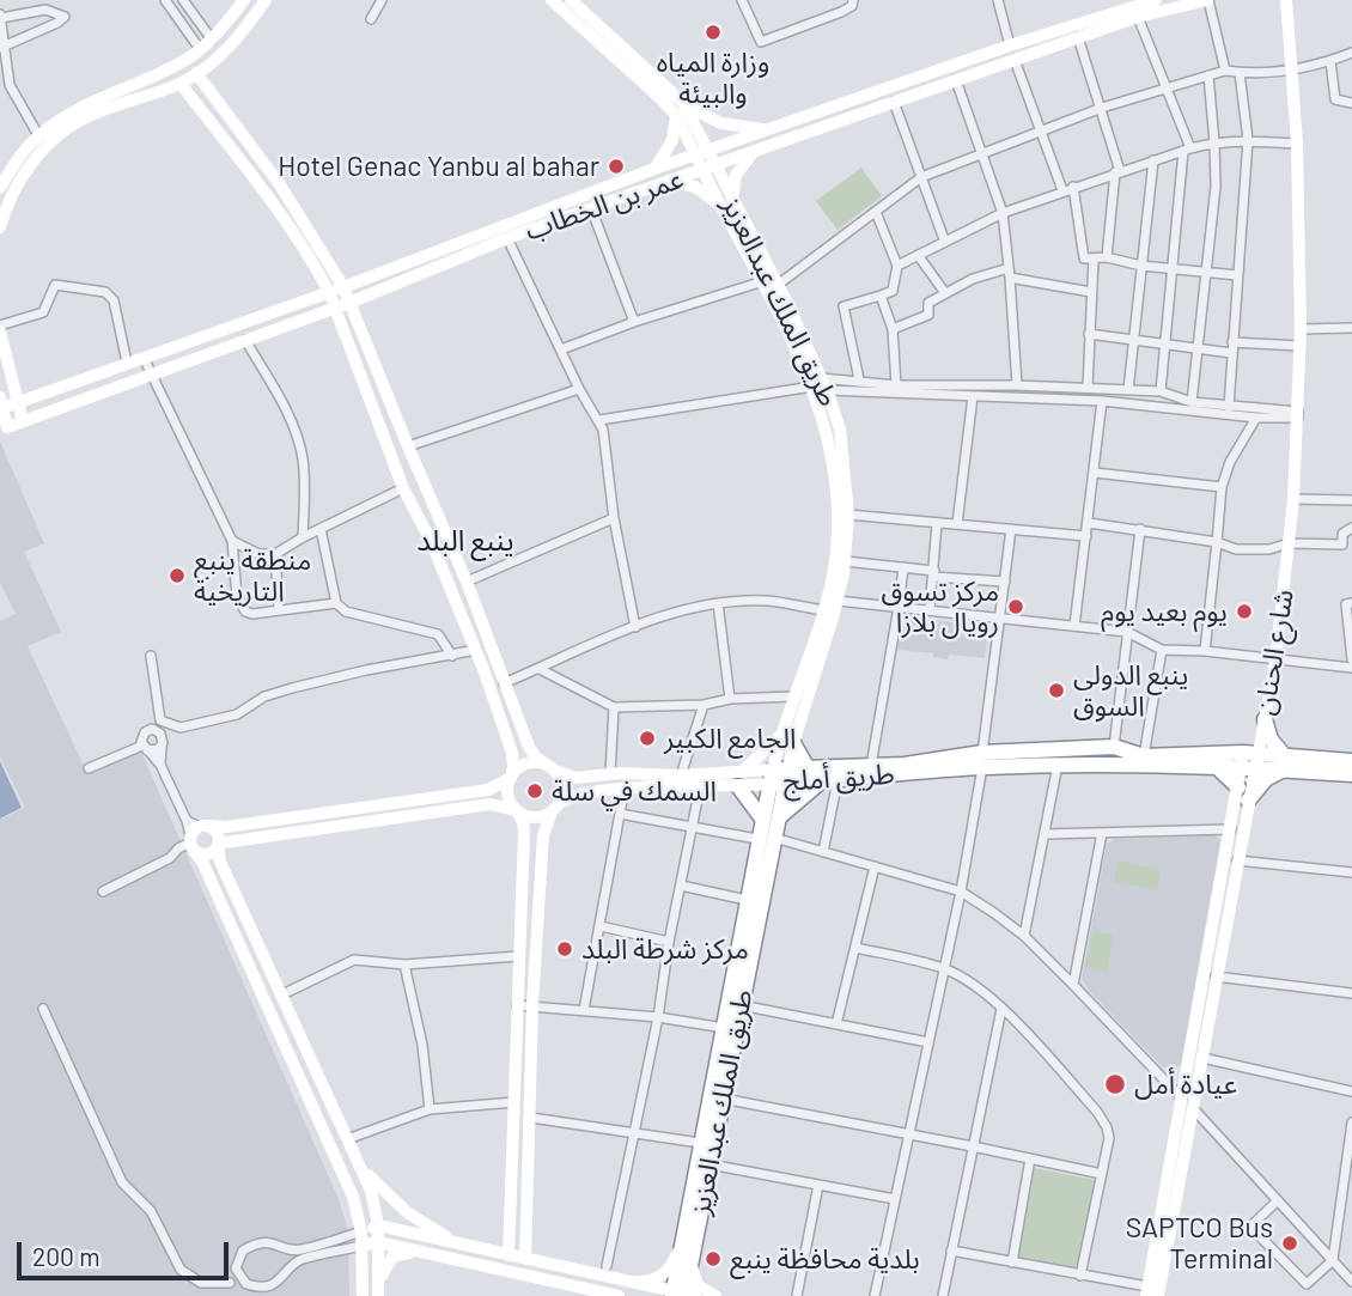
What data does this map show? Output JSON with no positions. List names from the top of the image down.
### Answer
{
  "streets": {
    "highway": ["طريق الملك عبدالعزيز", "طريق أملج"],
    "street": ["عمر بن الخطاب", "شارع الحنان"]
  },
  "crossings": [
    ["عمر بن الخطاب", "طريق الملك عبدالعزيز"],
    ["طريق الملك عبدالعزيز", "طريق أملج"],
    ["شارع الحنان", "طريق أملج"]
  ],
  "districts": ["ينبع البلد"],
  "places": [
    "وزارة المياه والبيئة",
    "Hotel Genac Yanbu al bahar",
    "منطقة ينبع التاريخية",
    "مركز تسوق رويال بلازا",
    "يوم بعيد يوم",
    "ينبع الدولى السوق",
    "الجامع الكبير",
    "السمك في سلة",
    "مركز شرطة البلد",
    "عيادة أمل",
    "SAPTCO Bus Terminal",
    "بلدية محافظة ينبع"
  ],
  "scale_bar": "200 m"
}
